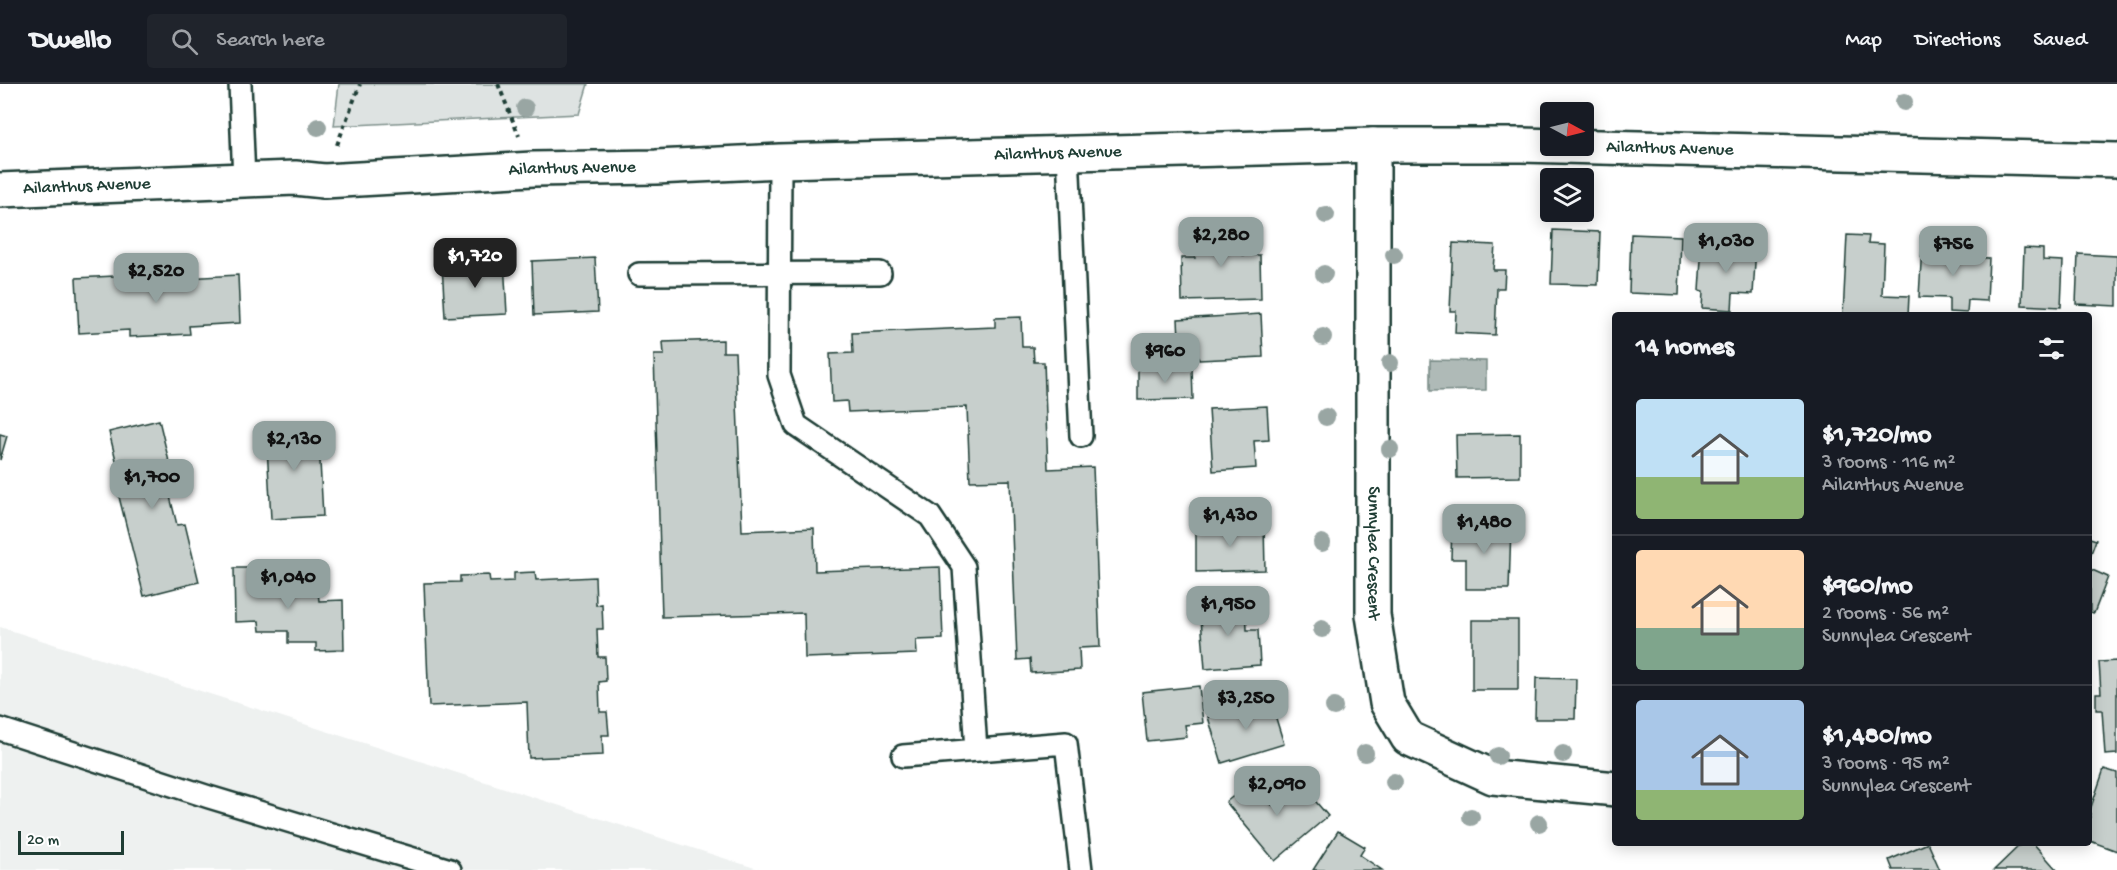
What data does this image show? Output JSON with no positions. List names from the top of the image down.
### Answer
{
  "streets": {
    "street": ["Ailanthus Avenue", "Sunnylea Crescent"]
  },
  "crossings": [
    ["Ailanthus Avenue", "Sunnylea Crescent"]
  ],
  "scale_bar": "20 m",
  "north": "right",
  "page": {
    "header": "Dwello",
    "search": "Search here",
    "nav": ["Map", "Directions", "Saved"],
    "price": [
      "$2,280",
      "$1,030",
      "$756",
      "$1,720",
      "$2,520",
      "$960",
      "$2,130",
      "$1,700",
      "$1,430",
      "$1,480",
      "$1,040",
      "$1,950",
      "$3,250",
      "$2,090"
    ],
    "heading": "14 homes",
    "list": [
      {
        "name": "$1,720/mo",
        "note": "3 rooms · 116 m² · Ailanthus Avenue"
      },
      {
        "name": "$960/mo",
        "note": "2 rooms · 56 m² · Sunnylea Crescent"
      },
      {
        "name": "$1,480/mo",
        "note": "3 rooms · 95 m² · Sunnylea Crescent"
      }
    ],
    "scale": "20 m"
  }
}
